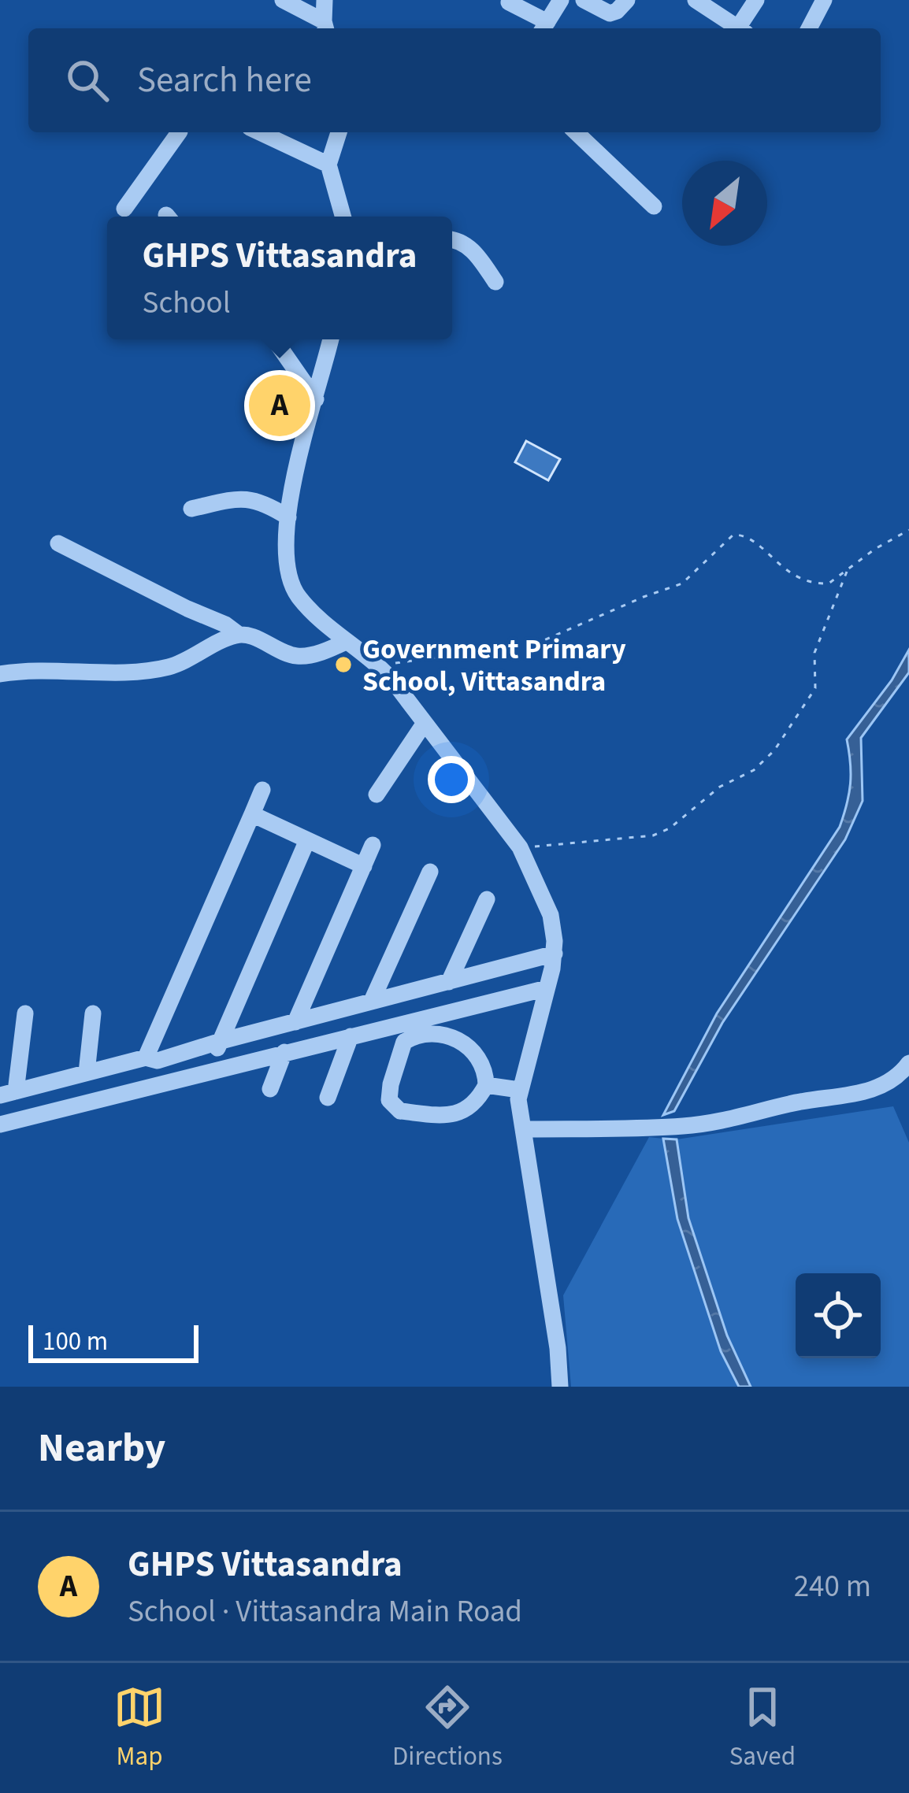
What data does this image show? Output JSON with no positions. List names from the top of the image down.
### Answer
{
  "places": ["Government Primary School, Vittasandra"],
  "scale_bar": "100 m",
  "north": "bottom left",
  "page": {
    "search": "Search here",
    "popup": ["GHPS Vittasandra", "School"],
    "pins": "A",
    "scale": "100 m",
    "heading": "Nearby",
    "list": [
      {
        "mark": "A",
        "name": "GHPS Vittasandra",
        "note": "School · Vittasandra Main Road",
        "value": "240 m"
      }
    ],
    "nav": ["Map", "Directions", "Saved"]
  }
}
